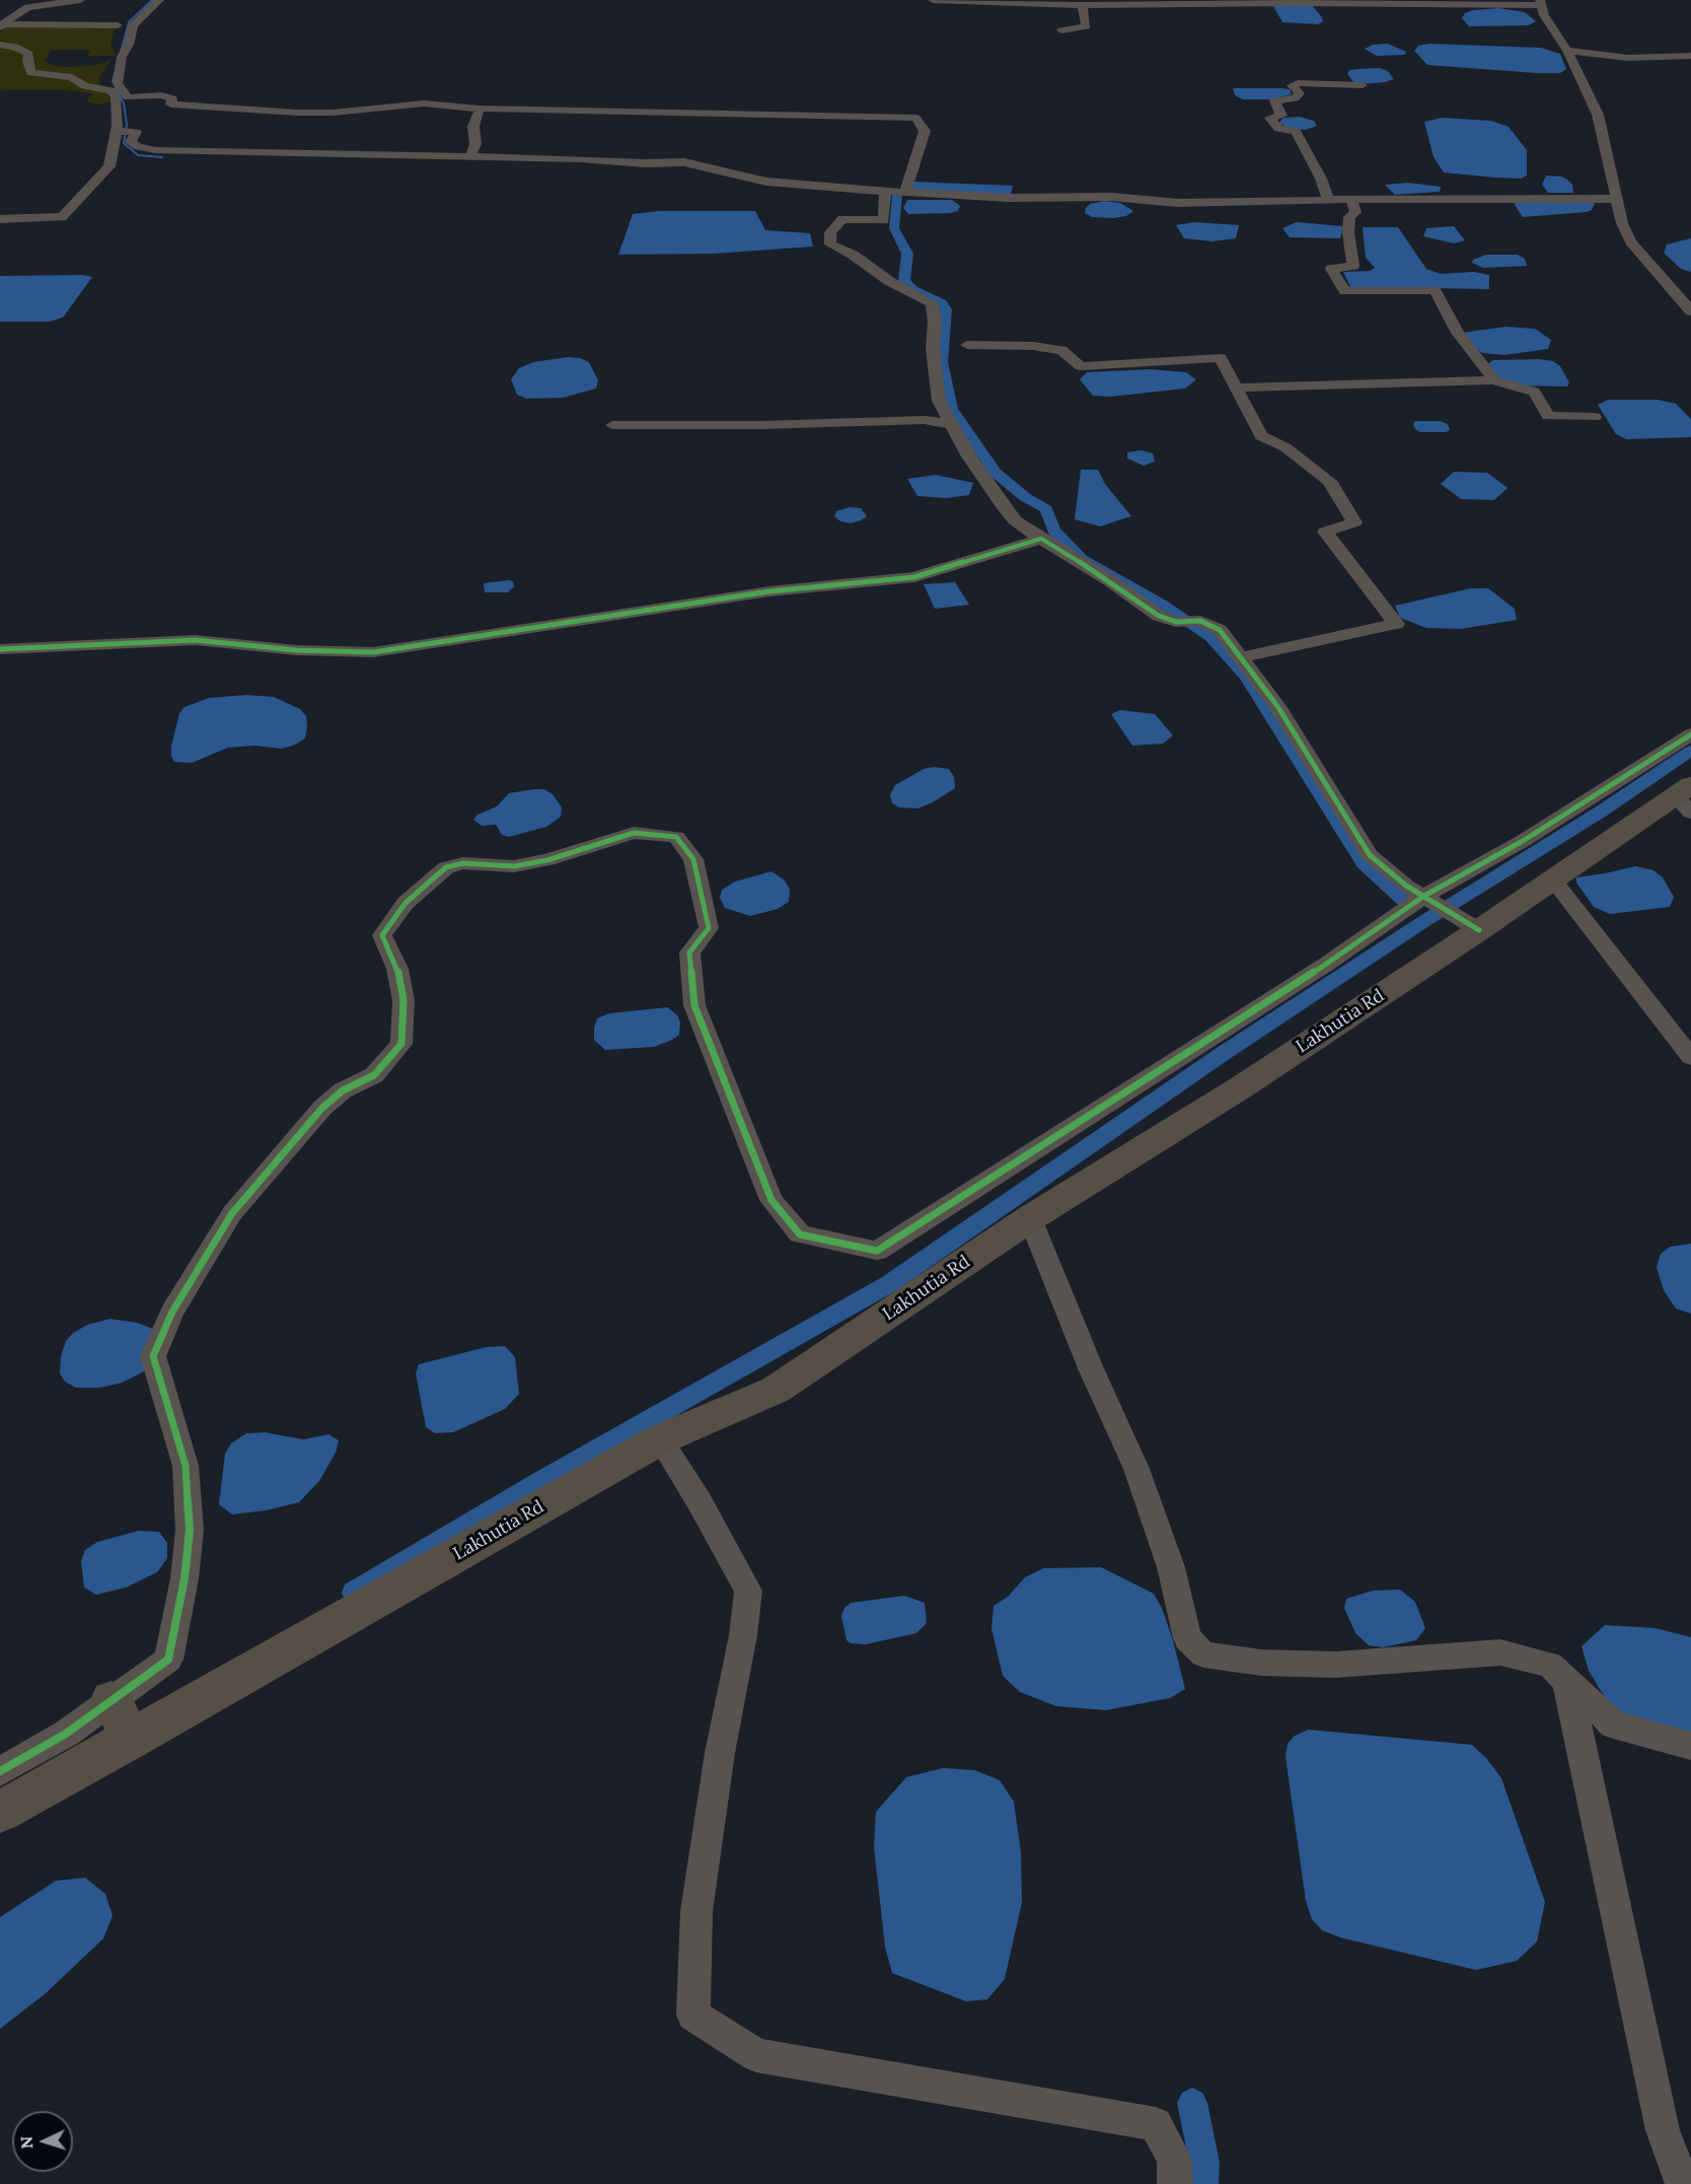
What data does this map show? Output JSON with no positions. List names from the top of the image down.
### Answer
{
  "streets": {
    "street": ["Lakhutia Rd"]
  },
  "north": "left"
}
